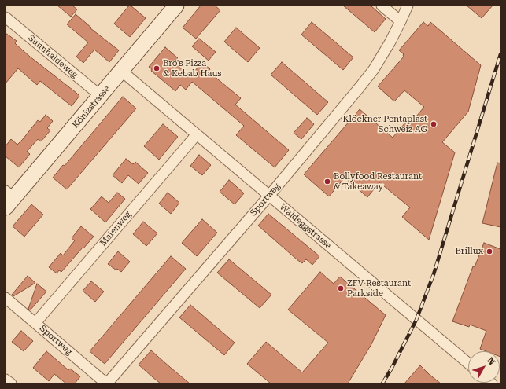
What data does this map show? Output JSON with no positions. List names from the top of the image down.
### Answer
{
  "streets": {
    "main road": ["Könizstrasse"],
    "street": [
      "Sunnhaldeweg",
      "Sportweg",
      "Waldeggstrasse",
      "Maienweg"
    ]
  },
  "crossings": [
    ["Sunnhaldeweg", "Könizstrasse"],
    ["Könizstrasse", "Waldeggstrasse"],
    ["Sportweg", "Waldeggstrasse"],
    ["Sportweg", "Maienweg"],
    ["Waldeggstrasse", "Maienweg"]
  ],
  "places": [
    "Bro's Pizza & Kebab Haus",
    "Klöckner Pentaplast Schweiz AG",
    "Bollyfood Restaurant & Takeaway",
    "Brillux",
    "ZFV Restaurant Parkside"
  ],
  "north": "top right"
}
